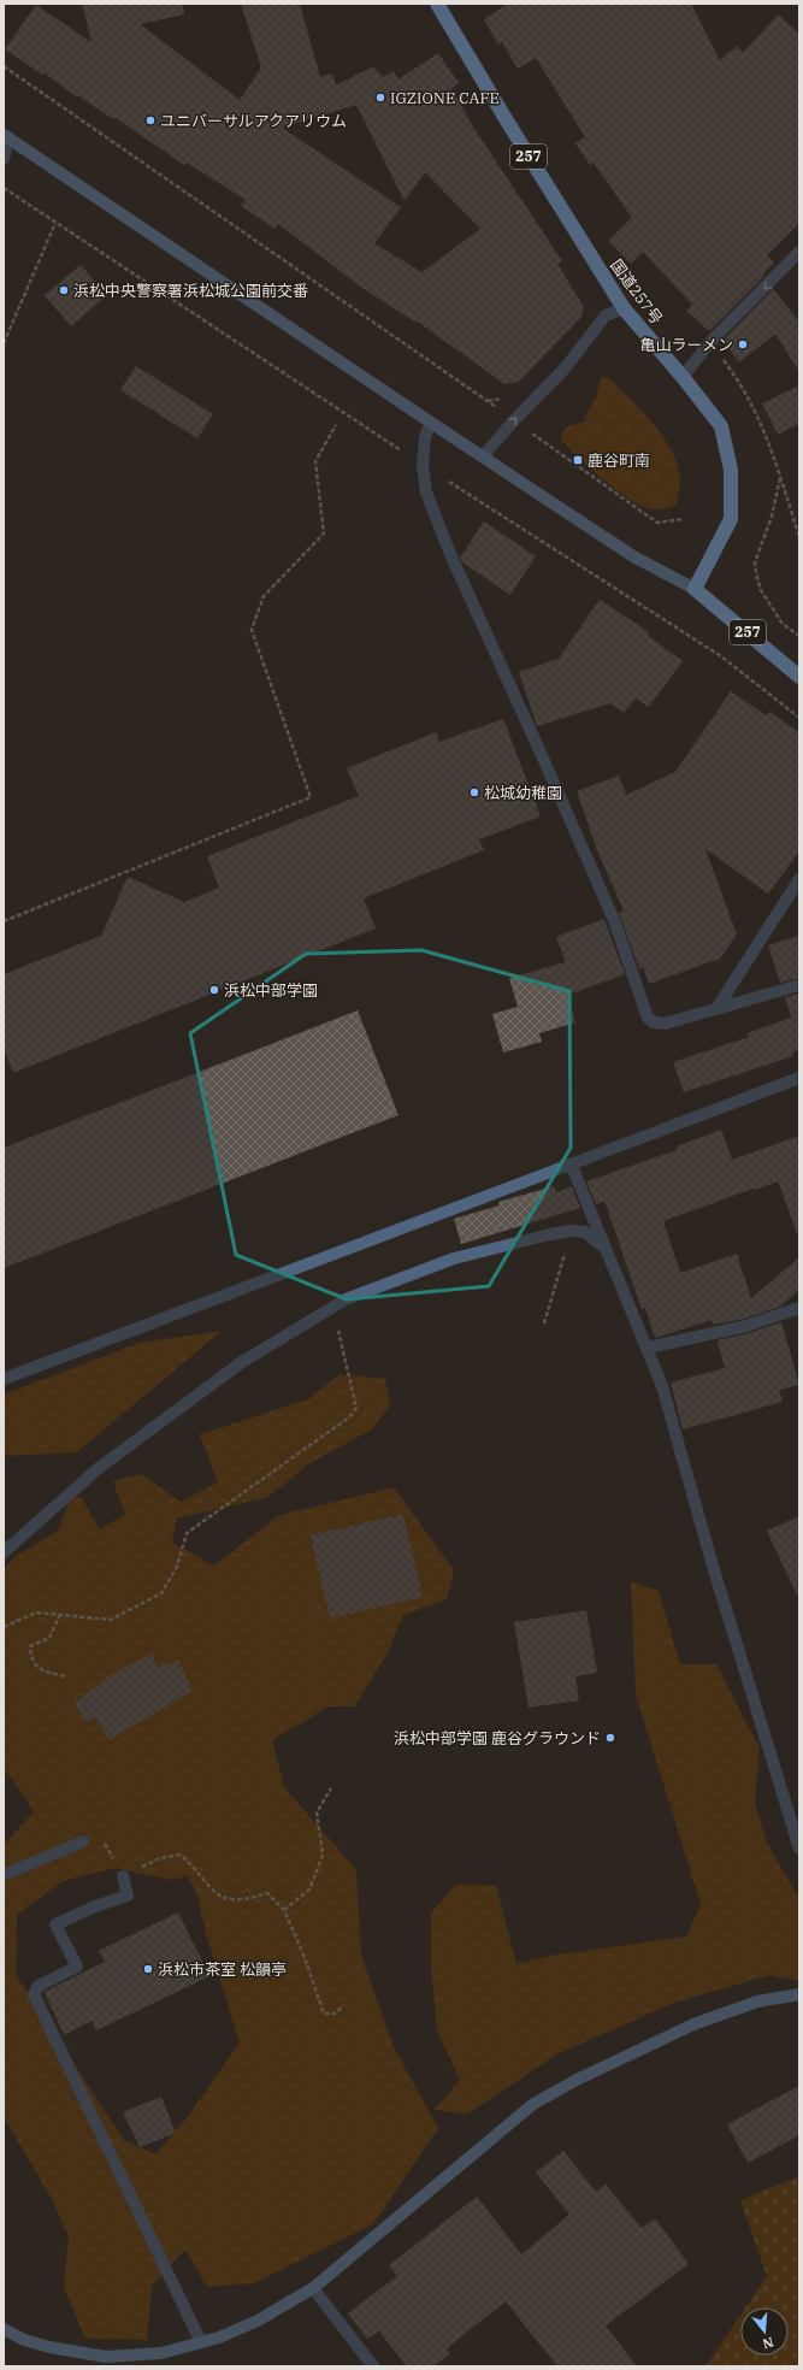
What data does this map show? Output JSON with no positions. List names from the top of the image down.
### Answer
{
  "streets": {
    "highway": ["257", "国道257号"]
  },
  "crossings": [
    ["257", "国道257号"]
  ],
  "places": {
    "other": [
      "IGZIONE CAFE",
      "ユニバーサルアクアリウム",
      "浜松中央警察署浜松城公園前交番",
      "亀山ラーメン",
      "松城幼稚園",
      "浜松中部学園",
      "浜松中部学園 鹿谷グラウンド",
      "浜松市茶室 松韻亭"
    ],
    "transit": ["鹿谷町南"]
  },
  "north": "bottom"
}
